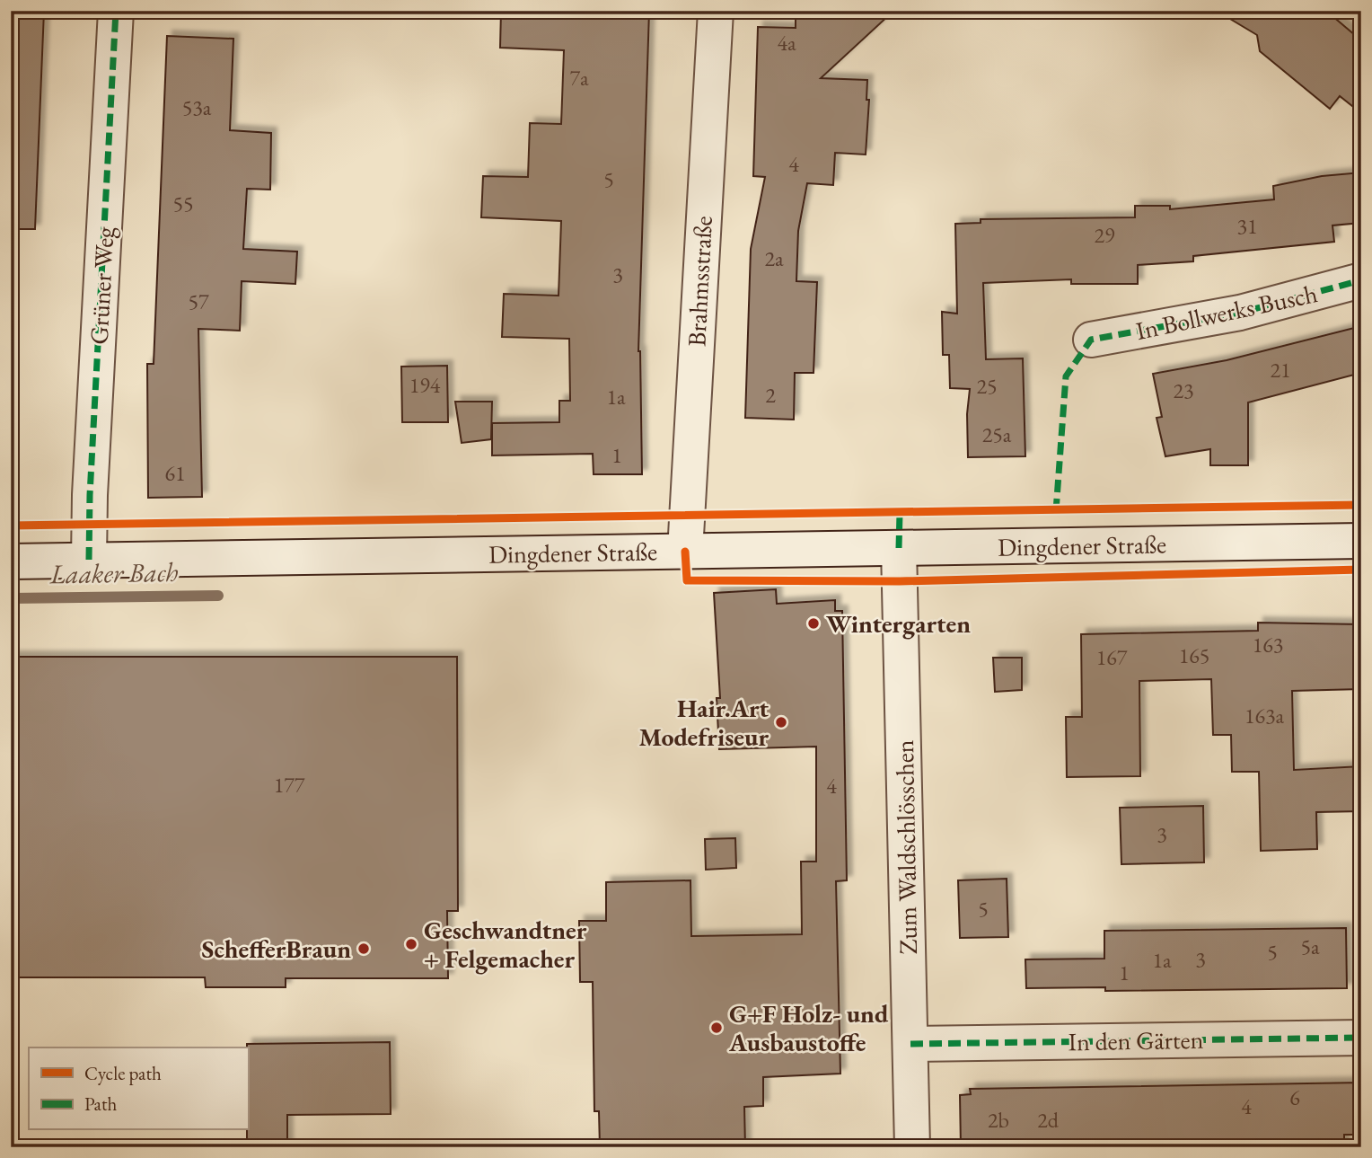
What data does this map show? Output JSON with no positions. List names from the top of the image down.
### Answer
{
  "streets": {
    "street": [
      "Brahmsstraße",
      "Grüner Weg",
      "In Bollwerks Busch",
      "Dingdener Straße",
      "Zum Waldschlösschen",
      "In den Gärten"
    ]
  },
  "crossings": [
    ["Brahmsstraße", "Dingdener Straße"],
    ["Grüner Weg", "Dingdener Straße"],
    ["Dingdener Straße", "Zum Waldschlösschen"],
    ["Zum Waldschlösschen", "In den Gärten"]
  ],
  "water": ["Laaker Bach"],
  "places": [
    "Wintergarten",
    "Hair.Art Modefriseur",
    "Geschwandtner + Felgemacher",
    "SchefferBraun",
    "G+F Holz- und Ausbaustoffe"
  ],
  "house_numbers": [
    "4a",
    "7a",
    "53a",
    "4",
    "5",
    "55",
    "31",
    "29",
    "2a",
    "3",
    "57",
    "21",
    "194",
    "25",
    "23",
    "2",
    "1a",
    "25a",
    "1",
    "61",
    "163",
    "165",
    "167",
    "163a",
    "177",
    "4",
    "3",
    "5",
    "5a",
    "5",
    "3",
    "1a",
    "1",
    "6",
    "4",
    "2b",
    "2d"
  ],
  "legend": ["Cycle path", "Path"]
}
